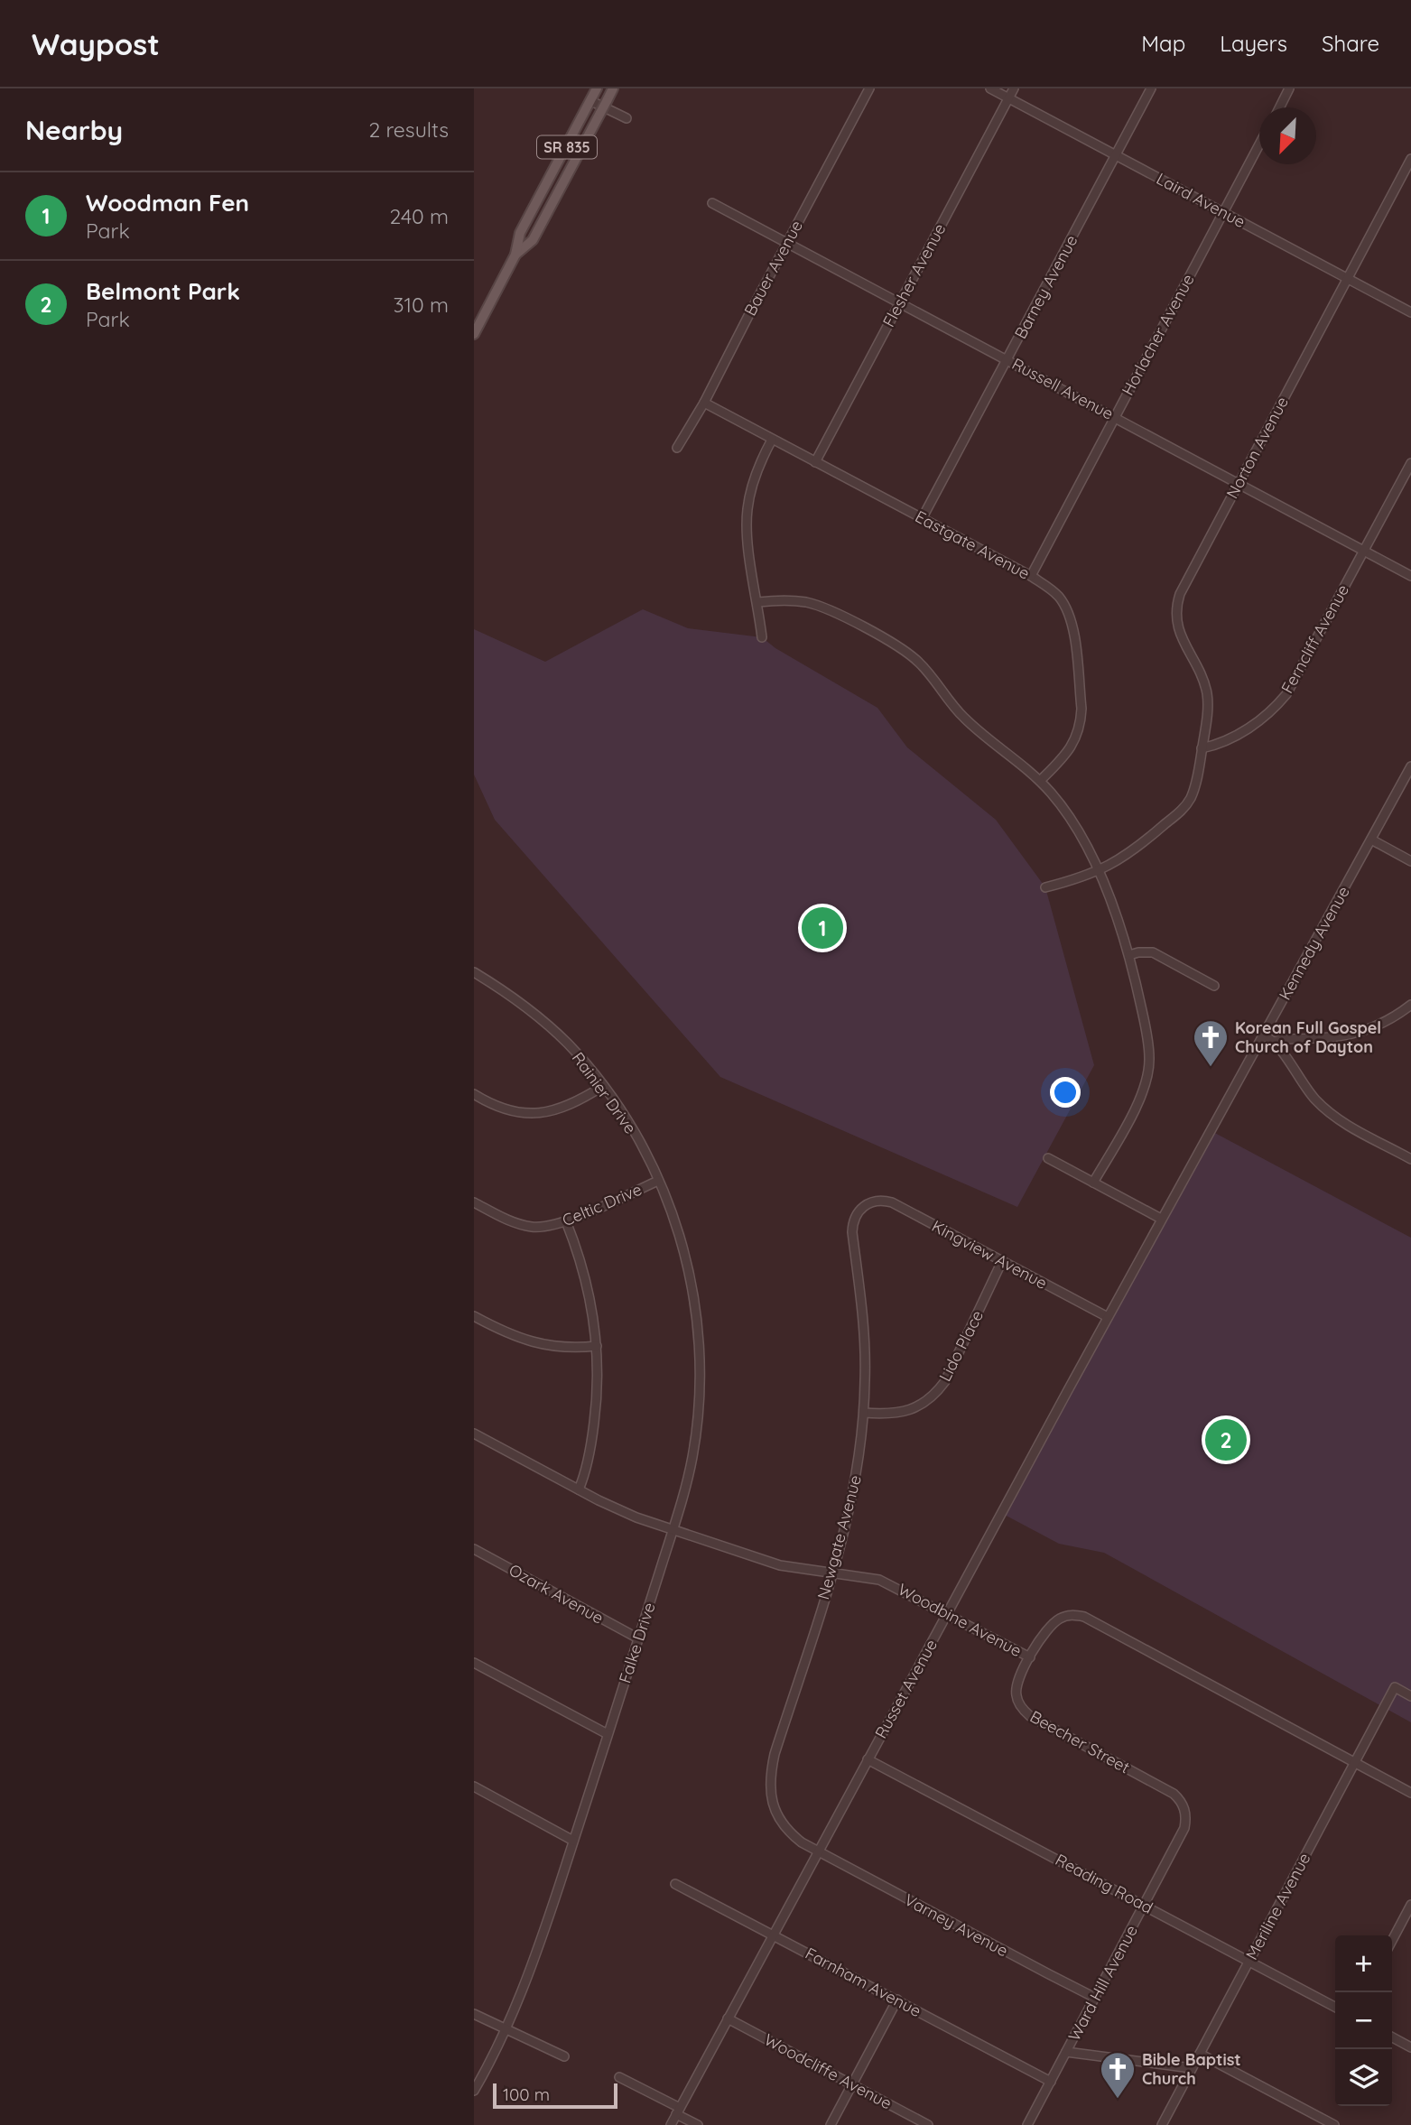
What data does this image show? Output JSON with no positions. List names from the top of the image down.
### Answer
{
  "streets": {
    "main road": ["SR 835"],
    "street": [
      "Laird Avenue",
      "Bauer Avenue",
      "Flesher Avenue",
      "Barney Avenue",
      "Horlacher Avenue",
      "Russell Avenue",
      "Norton Avenue",
      "Eastgate Avenue",
      "Ferncliff Avenue",
      "Kennedy Avenue",
      "Rainier Drive",
      "Celtic Drive",
      "Kingview Avenue",
      "Lido Place",
      "Newgate Avenue",
      "Ozark Avenue",
      "Woodbine Avenue",
      "Falke Drive",
      "Russet Avenue",
      "Beecher Street",
      "Reading Road",
      "Meriline Avenue",
      "Varney Avenue",
      "Farnham Avenue",
      "Ward Hill Avenue",
      "Woodcliffe Avenue"
    ]
  },
  "crossings": [
    ["Laird Avenue", "Flesher Avenue"],
    ["Laird Avenue", "Barney Avenue"],
    ["Laird Avenue", "Horlacher Avenue"],
    ["Laird Avenue", "Norton Avenue"],
    ["Bauer Avenue", "Russell Avenue"],
    ["Bauer Avenue", "Eastgate Avenue"],
    ["Flesher Avenue", "Russell Avenue"],
    ["Flesher Avenue", "Eastgate Avenue"],
    ["Barney Avenue", "Russell Avenue"],
    ["Barney Avenue", "Eastgate Avenue"],
    ["Horlacher Avenue", "Russell Avenue"],
    ["Horlacher Avenue", "Eastgate Avenue"],
    ["Russell Avenue", "Norton Avenue"],
    ["Russell Avenue", "Ferncliff Avenue"],
    ["Norton Avenue", "Ferncliff Avenue"],
    ["Kennedy Avenue", "Russet Avenue"],
    ["Rainier Drive", "Celtic Drive"],
    ["Rainier Drive", "Falke Drive"],
    ["Celtic Drive", "Falke Drive"],
    ["Kingview Avenue", "Lido Place"],
    ["Kingview Avenue", "Newgate Avenue"],
    ["Kingview Avenue", "Russet Avenue"],
    ["Lido Place", "Newgate Avenue"],
    ["Newgate Avenue", "Woodbine Avenue"],
    ["Newgate Avenue", "Russet Avenue"],
    ["Newgate Avenue", "Varney Avenue"],
    ["Ozark Avenue", "Falke Drive"],
    ["Woodbine Avenue", "Falke Drive"],
    ["Woodbine Avenue", "Russet Avenue"],
    ["Woodbine Avenue", "Beecher Street"],
    ["Woodbine Avenue", "Meriline Avenue"],
    ["Russet Avenue", "Reading Road"],
    ["Russet Avenue", "Varney Avenue"],
    ["Russet Avenue", "Farnham Avenue"],
    ["Russet Avenue", "Woodcliffe Avenue"],
    ["Beecher Street", "Ward Hill Avenue"],
    ["Reading Road", "Meriline Avenue"],
    ["Reading Road", "Ward Hill Avenue"],
    ["Varney Avenue", "Ward Hill Avenue"],
    ["Farnham Avenue", "Ward Hill Avenue"]
  ],
  "places": {
    "church": ["Korean Full Gospel Church of Dayton", "Bible Baptist Church"]
  },
  "scale_bar": "100 m",
  "north": "bottom left",
  "page": {
    "header": "Waypost",
    "nav": ["Map", "Layers", "Share"],
    "heading": ["Nearby", "2 results"],
    "list": [
      {
        "mark": "1",
        "name": "Woodman Fen",
        "note": "Park",
        "value": "240 m"
      },
      {
        "mark": "2",
        "name": "Belmont Park",
        "note": "Park",
        "value": "310 m"
      }
    ],
    "pins": ["1", "2"],
    "map_buttons": ["+", "−"],
    "scale": "100 m"
  }
}
